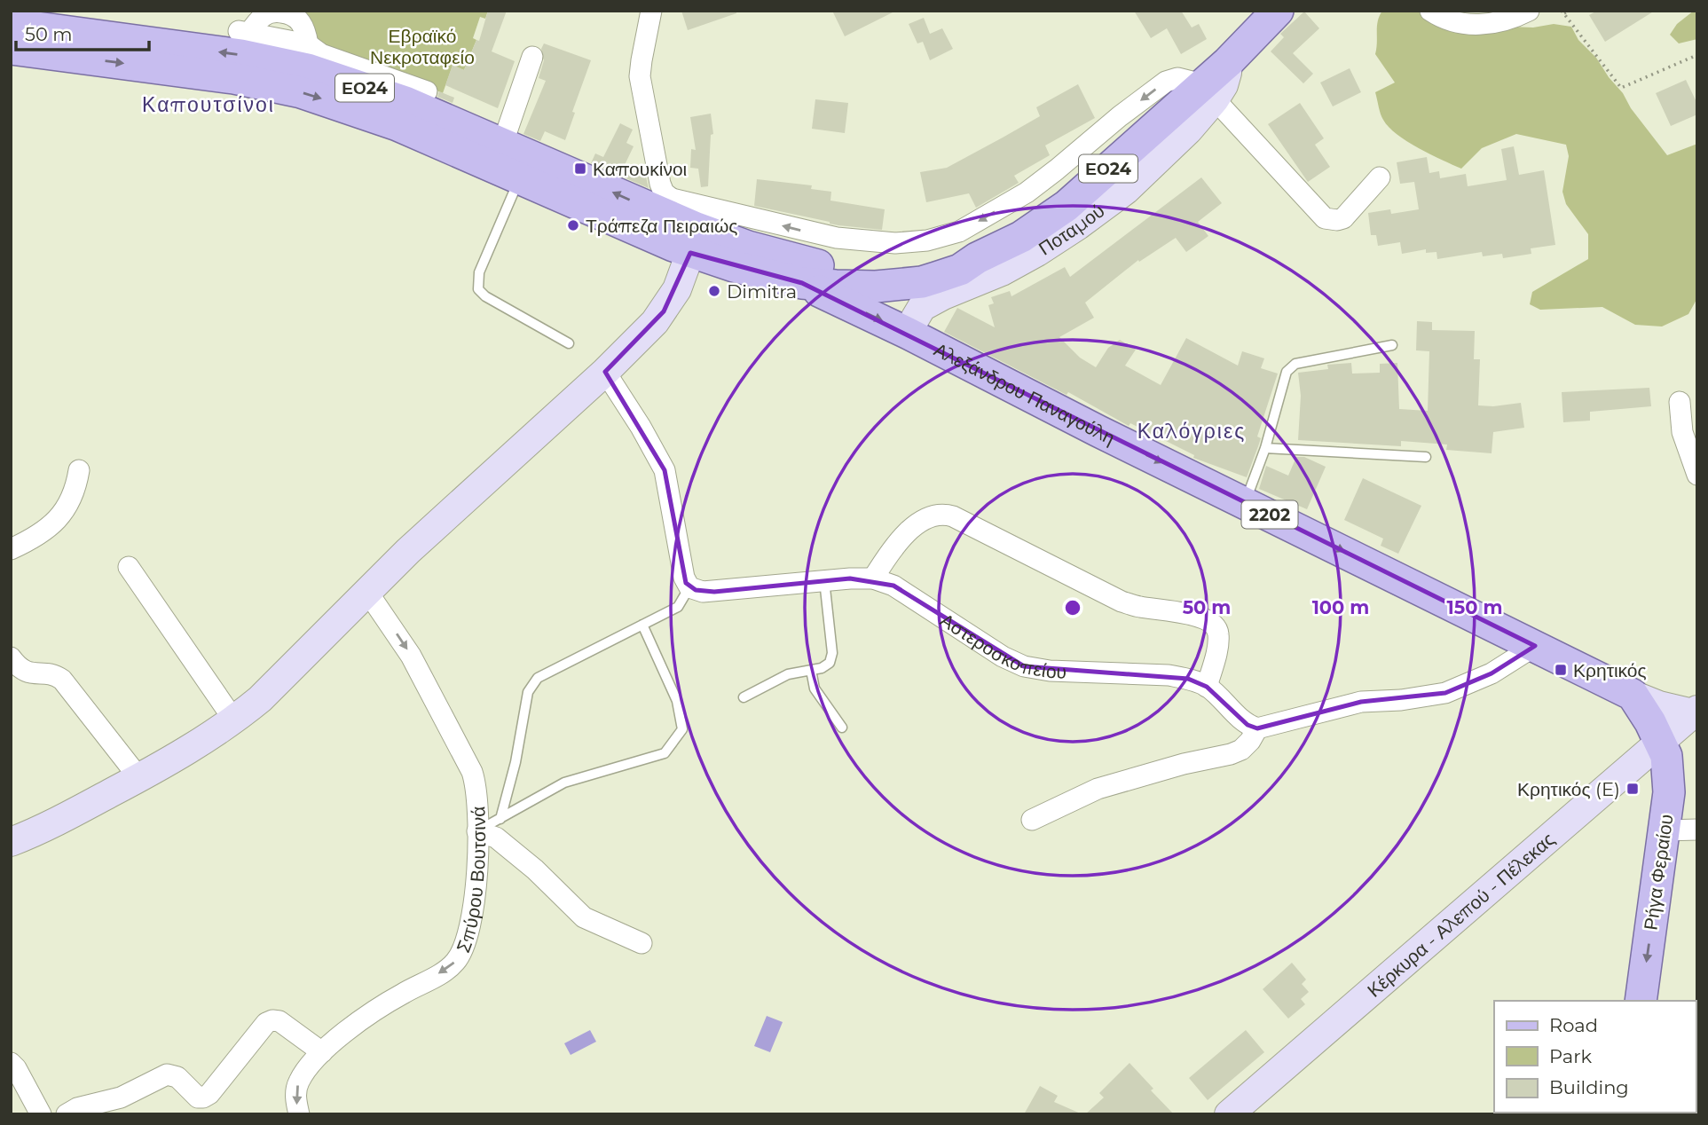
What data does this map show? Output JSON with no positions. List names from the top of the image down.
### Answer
{
  "streets": {
    "main road": [
      "ΕΟ24",
      "Αλεξάνδρου Παναγούλη",
      "2202",
      "Ρήγα Φεραίου"
    ],
    "street": [
      "Ποταμού",
      "Αστεροσκοπείου",
      "Σπύρου Βουτσινά",
      "Κέρκυρα - Αλεπού - Πέλεκας"
    ]
  },
  "crossings": [
    ["ΕΟ24", "Ποταμού"],
    ["ΕΟ24", "Αλεξάνδρου Παναγούλη"],
    ["Ποταμού", "Αλεξάνδρου Παναγούλη"],
    ["Αλεξάνδρου Παναγούλη", "2202"],
    ["2202", "Κέρκυρα - Αλεπού - Πέλεκας"],
    ["Ρήγα Φεραίου", "Κέρκυρα - Αλεπού - Πέλεκας"]
  ],
  "one_way": ["Αλεξάνδρου Παναγούλη", "Ρήγα Φεραίου", "Σπύρου Βουτσινά"],
  "districts": ["Καπουτσίνοι", "Καλόγριες"],
  "parks": ["Εβραϊκό Νεκροταφείο"],
  "places": {
    "transit": ["Καπουκίνοι", "Κρητικός", "Κρητικός (E)"],
    "other": ["Τράπεζα Πειραιώς", "Dimitra"]
  },
  "legend": ["Road", "Park", "Building"],
  "scale_bar": "50 m",
  "rings": ["50 m", "100 m", "150 m"]
}
